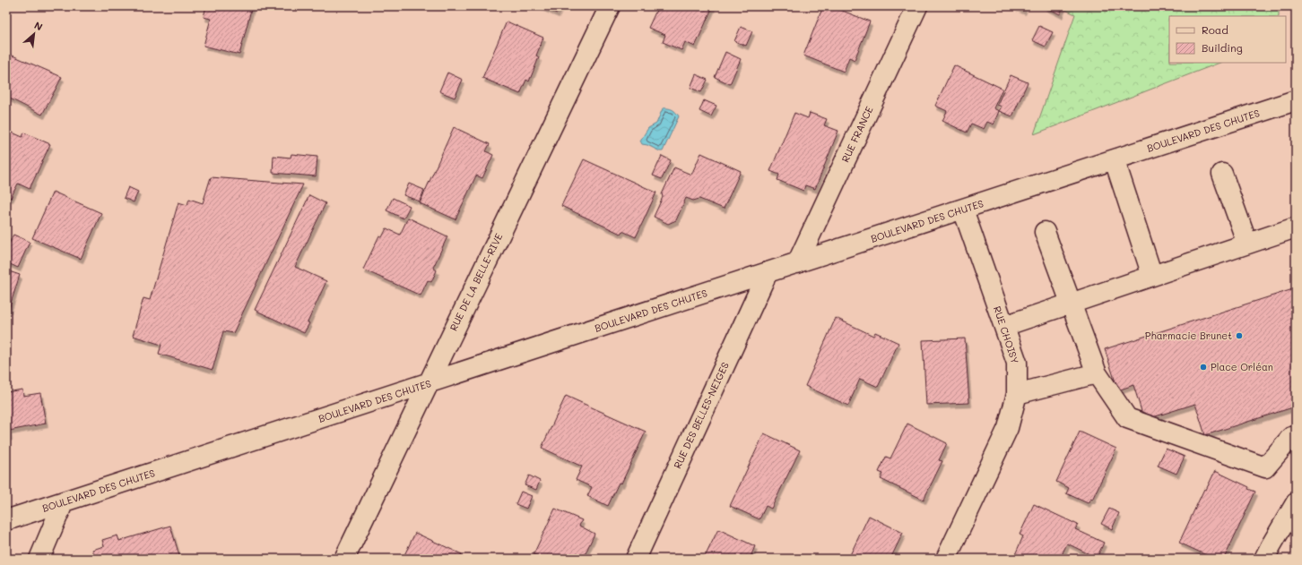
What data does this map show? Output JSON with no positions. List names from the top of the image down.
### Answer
{
  "streets": {
    "street": [
      "BOULEVARD DES CHUTES",
      "RUE FRANCE",
      "RUE DE LA BELLE-RIVE",
      "RUE CHOISY",
      "RUE DES BELLES-NEIGES"
    ]
  },
  "crossings": [
    ["BOULEVARD DES CHUTES", "RUE FRANCE"],
    ["BOULEVARD DES CHUTES", "RUE DE LA BELLE-RIVE"],
    ["BOULEVARD DES CHUTES", "RUE CHOISY"],
    ["BOULEVARD DES CHUTES", "RUE DES BELLES-NEIGES"]
  ],
  "places": ["Pharmacie Brunet", "Place Orléan"],
  "legend": ["Road", "Building"],
  "north": "top right"
}
